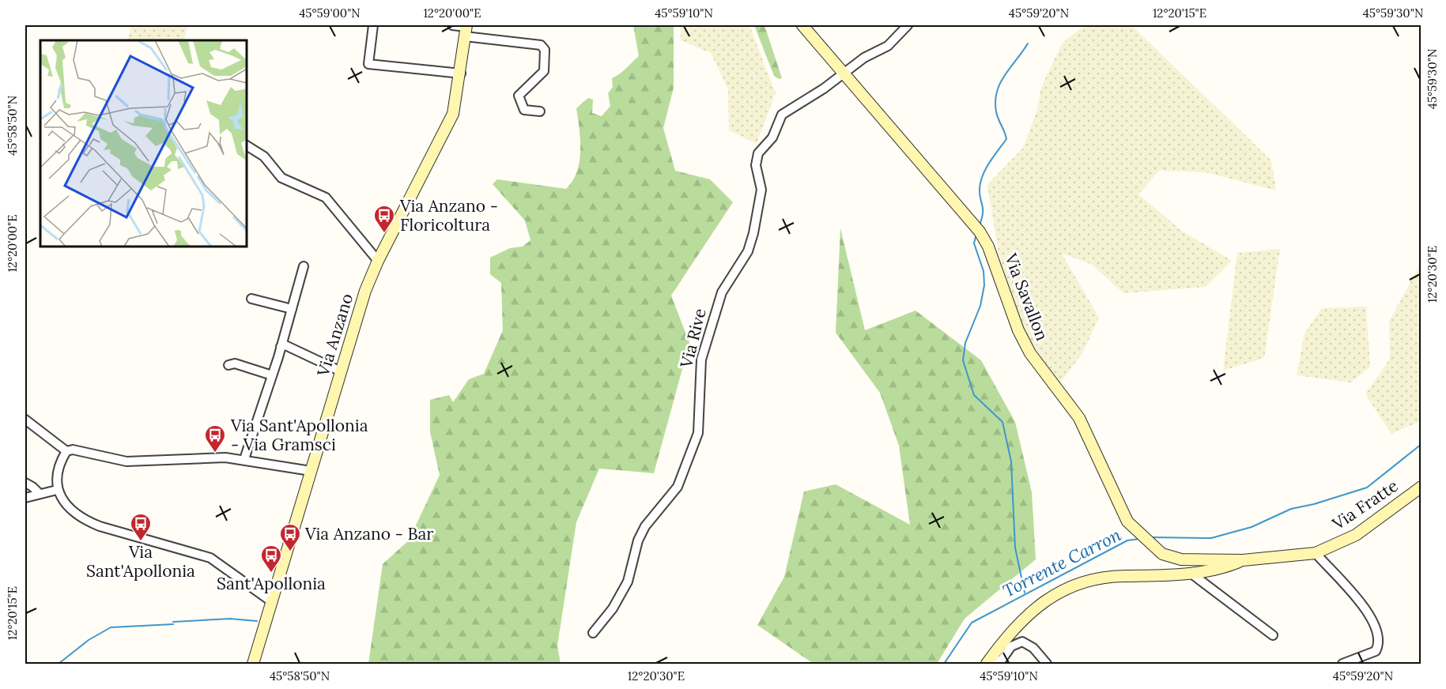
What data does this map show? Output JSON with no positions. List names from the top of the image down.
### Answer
{
  "streets": {
    "main road": ["Via Savallon", "Via Anzano", "Via Fratte"],
    "street": ["Via Rive"]
  },
  "crossings": [
    ["Via Savallon", "Via Rive"],
    ["Via Savallon", "Via Fratte"]
  ],
  "water": ["Torrente Carron"],
  "places": {
    "bus stop": [
      "Via Anzano - Floricoltura",
      "Via Sant'Apollonia - Via Gramsci",
      "Via Sant'Apollonia",
      "Via Anzano - Bar",
      "Sant'Apollonia"
    ]
  },
  "coordinates": [
    "45°59'00\"N",
    "12°20'00\"E",
    "45°59'10\"N",
    "45°59'20\"N",
    "12°20'15\"E",
    "45°59'30\"N",
    "45°58'50\"N",
    "12°20'30\"E"
  ]
}
